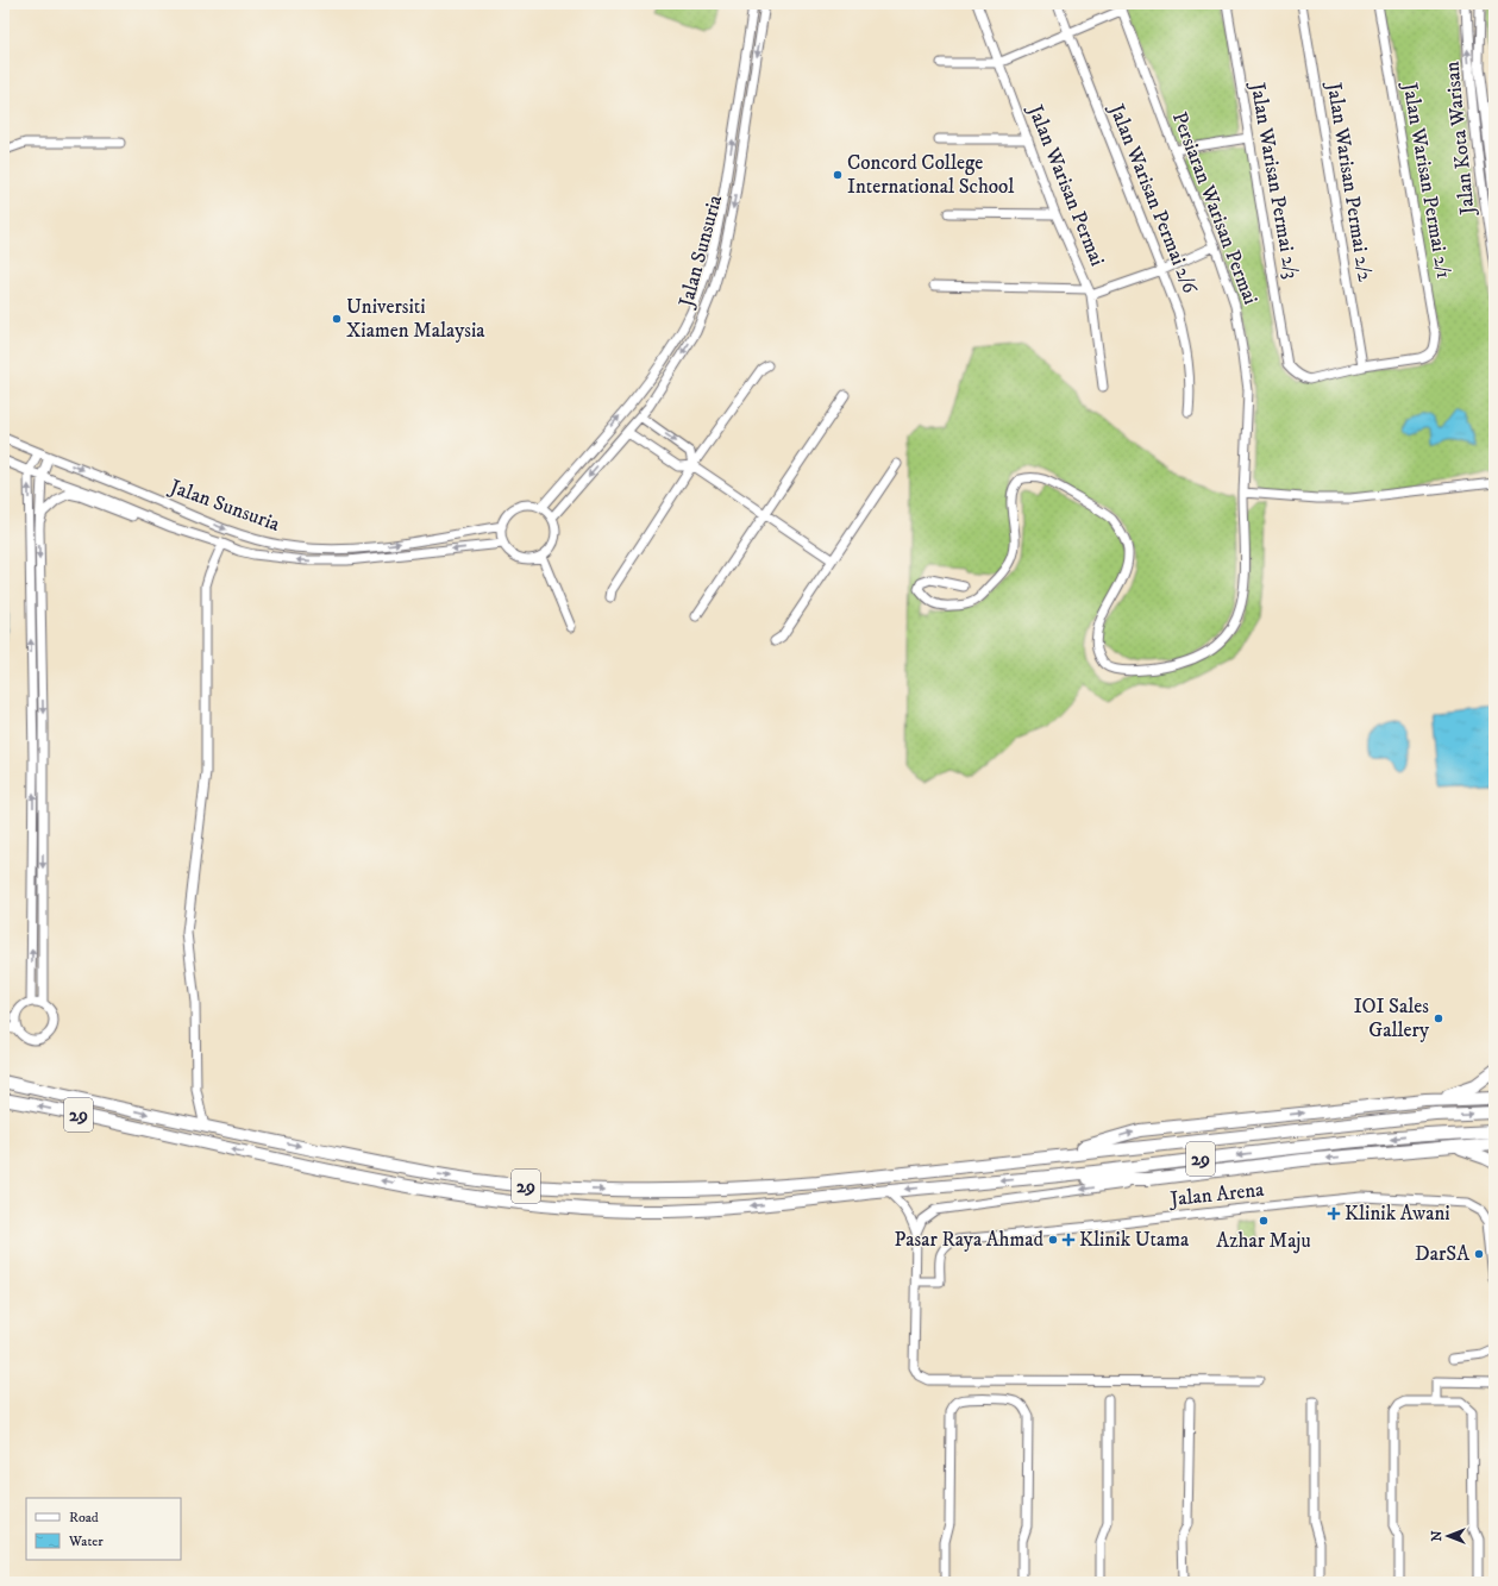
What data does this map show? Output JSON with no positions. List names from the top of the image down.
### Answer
{
  "streets": {
    "highway": ["29"],
    "street": [
      "Jalan Kota Warisan",
      "Jalan Warisan Permai 2/3",
      "Jalan Warisan Permai 2/1",
      "Jalan Warisan Permai 2/2",
      "Jalan Warisan Permai",
      "Jalan Warisan Permai 2/6",
      "Persiaran Warisan Permai",
      "Jalan Sunsuria",
      "Jalan Arena"
    ]
  },
  "crossings": [
    ["Jalan Warisan Permai 2/3", "Jalan Warisan Permai 2/1"],
    ["Jalan Warisan Permai 2/3", "Jalan Warisan Permai 2/2"],
    ["Jalan Warisan Permai 2/1", "Jalan Warisan Permai 2/2"]
  ],
  "places": {
    "other": [
      "Concord College International School",
      "Universiti Xiamen Malaysia",
      "IOI Sales Gallery",
      "Azhar Maju",
      "Pasar Raya Ahmad",
      "DarSA"
    ],
    "health": ["Klinik Awani", "Klinik Utama"]
  },
  "legend": ["Road", "Water"],
  "north": "left"
}
